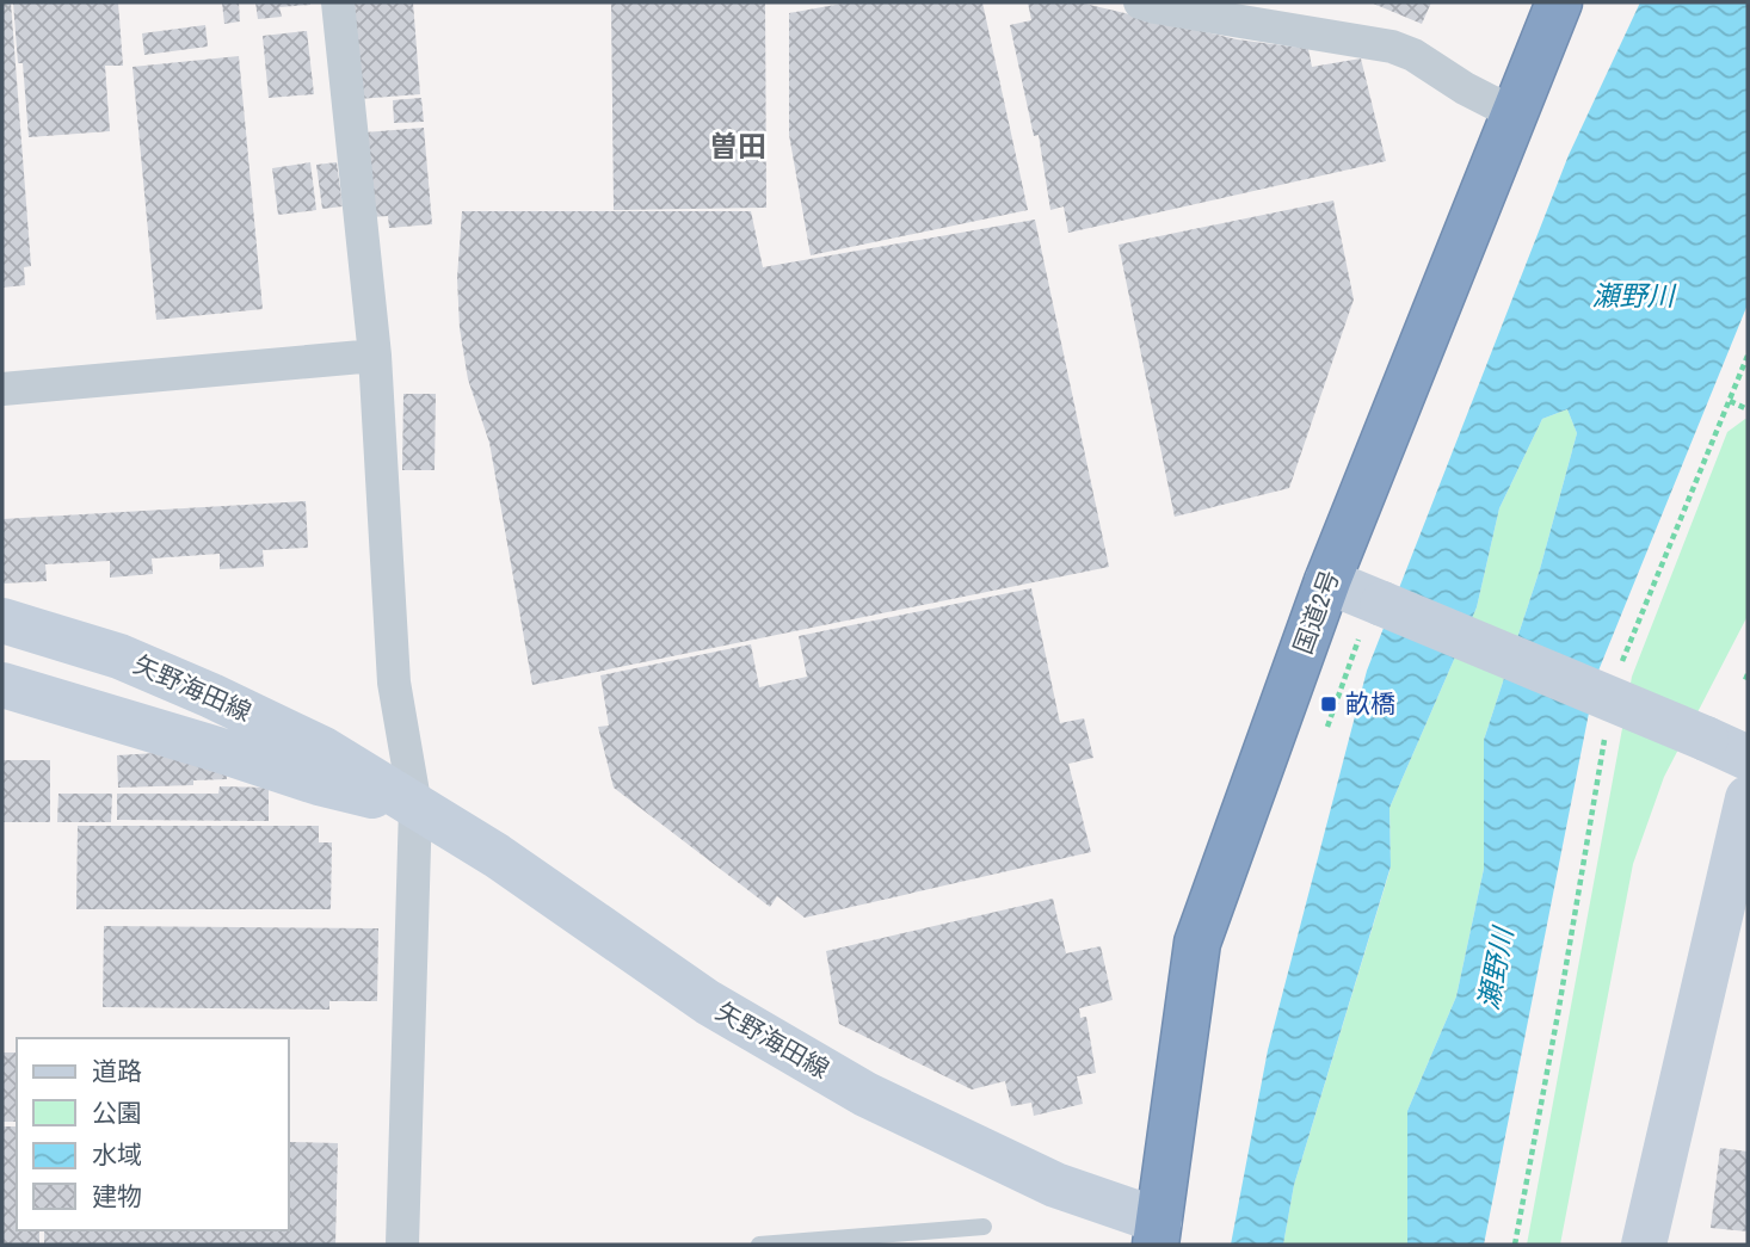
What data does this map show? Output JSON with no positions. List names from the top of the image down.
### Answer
{
  "streets": {
    "highway": ["国道2号"],
    "main road": ["矢野海田線"]
  },
  "crossings": [
    ["国道2号", "矢野海田線"]
  ],
  "districts": ["曽田"],
  "water": ["瀬野川"],
  "places": {
    "transit": ["畝橋"]
  },
  "legend": [
    "道路",
    "公園",
    "水域",
    "建物"
  ]
}
